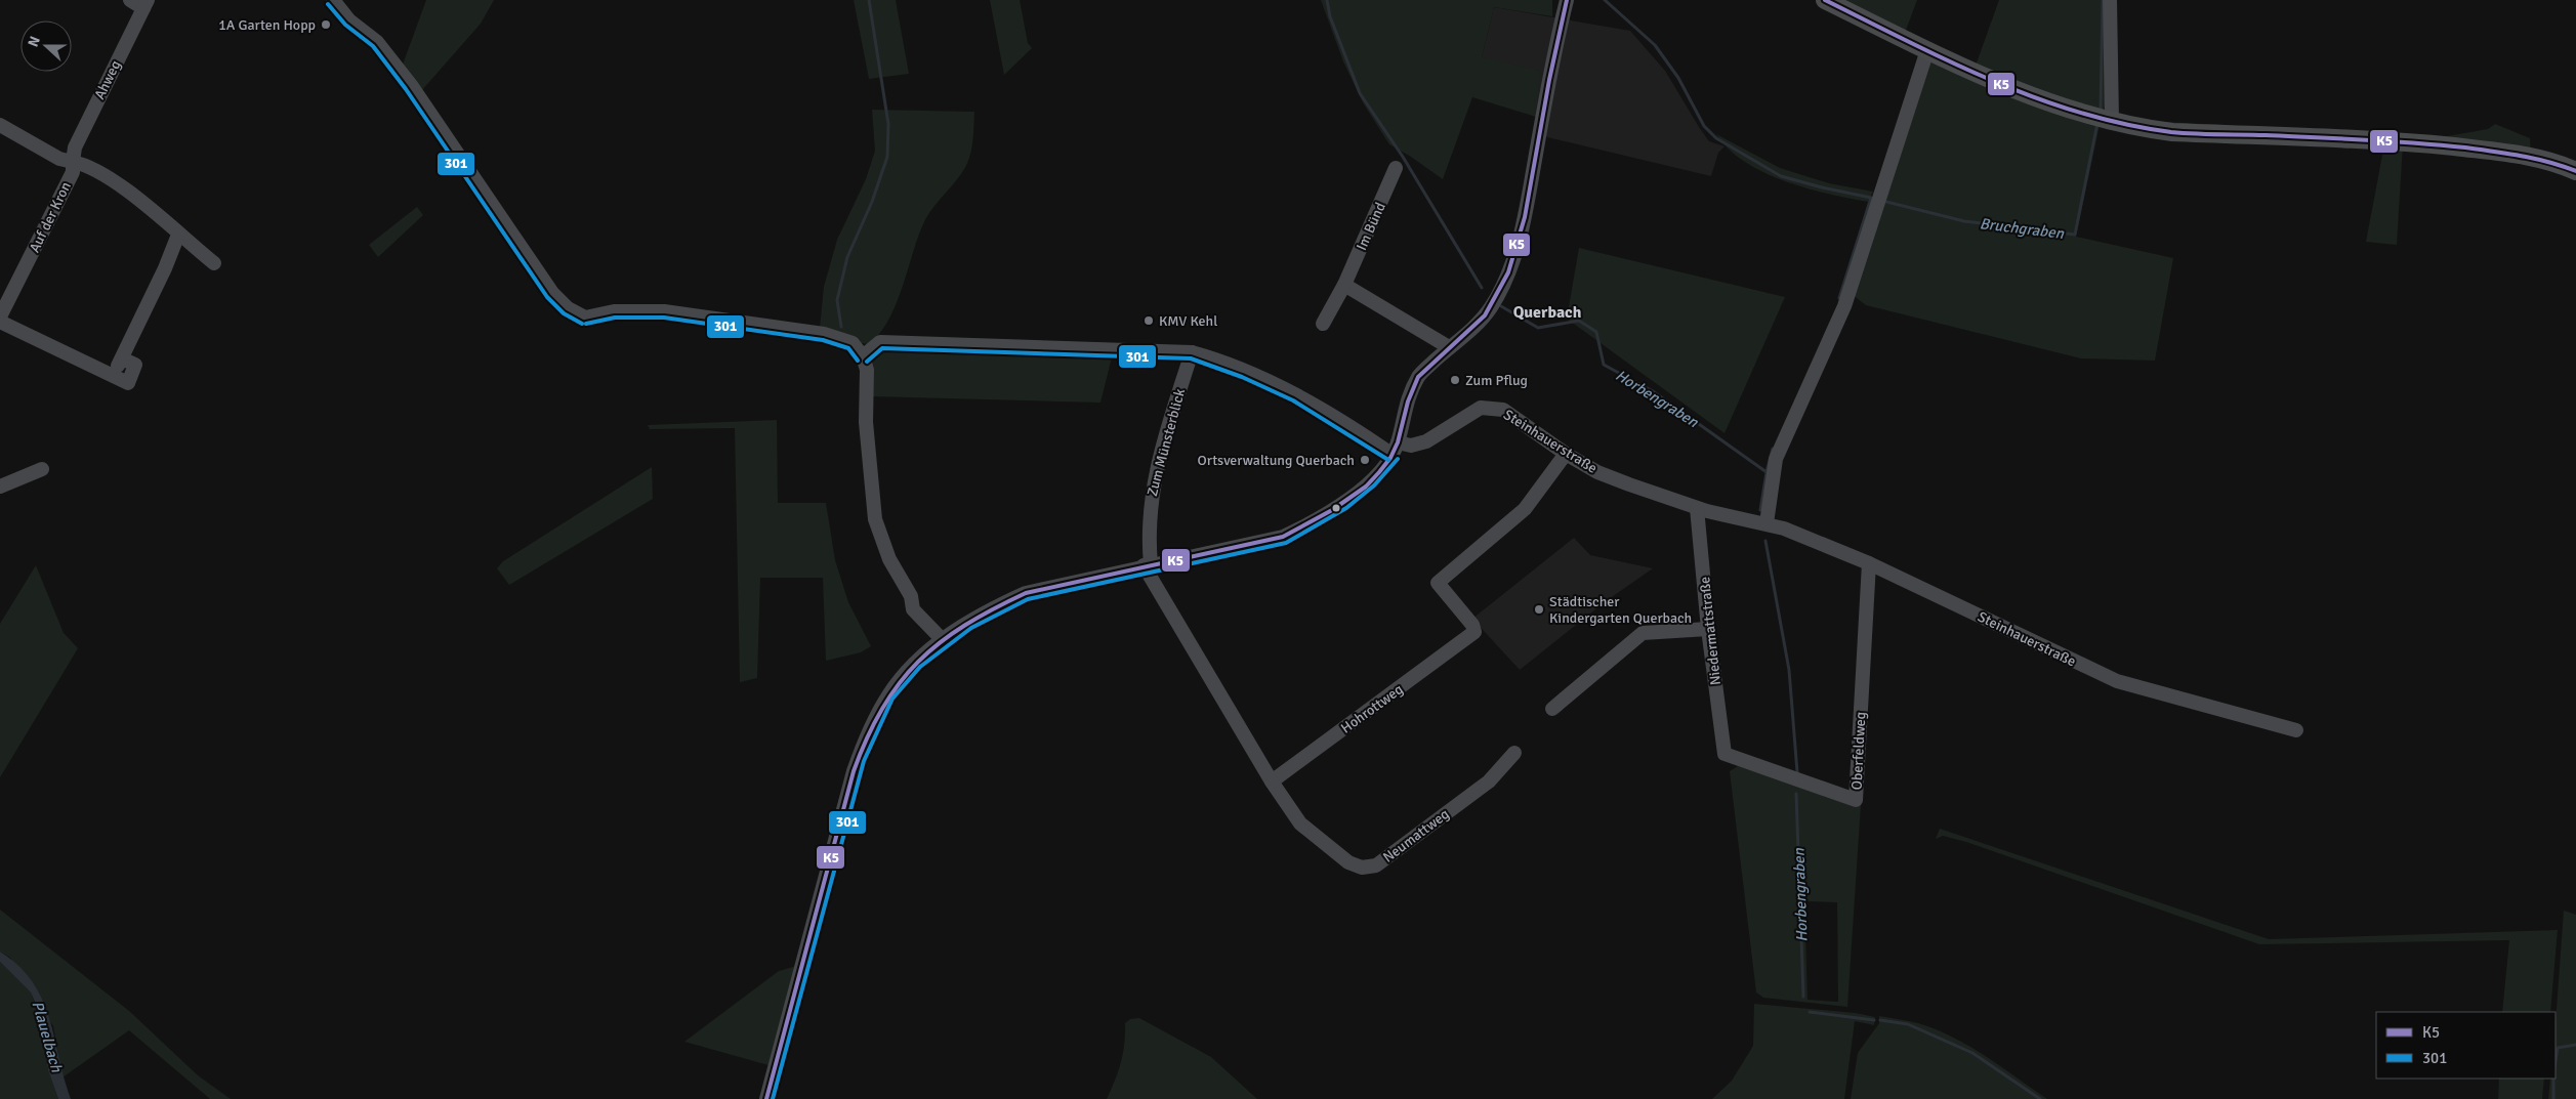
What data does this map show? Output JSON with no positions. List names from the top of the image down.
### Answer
{
  "streets": {
    "street": [
      "Ahweg",
      "Auf der Kron",
      "Im Bünd",
      "Steinhauerstraße",
      "Zum Münsterblick",
      "Niedermattstraße",
      "Hohrottweg",
      "Oberfeldweg",
      "Neumattweg"
    ]
  },
  "crossings": [
    ["Ahweg", "Auf der Kron"],
    ["Steinhauerstraße", "Niedermattstraße"],
    ["Steinhauerstraße", "Hohrottweg"],
    ["Steinhauerstraße", "Oberfeldweg"],
    ["Niedermattstraße", "Oberfeldweg"],
    ["Hohrottweg", "Neumattweg"]
  ],
  "districts": ["Querbach"],
  "water": ["Bruchgraben", "Horbengraben", "Plauelbach"],
  "places": [
    "1A Garten Hopp",
    "KMV Kehl",
    "Zum Pflug",
    "Ortsverwaltung Querbach",
    "Städtischer Kindergarten Querbach"
  ],
  "lines": ["transit line K5", "transit line 301"],
  "legend": ["K5", "301"],
  "north": "left"
}
